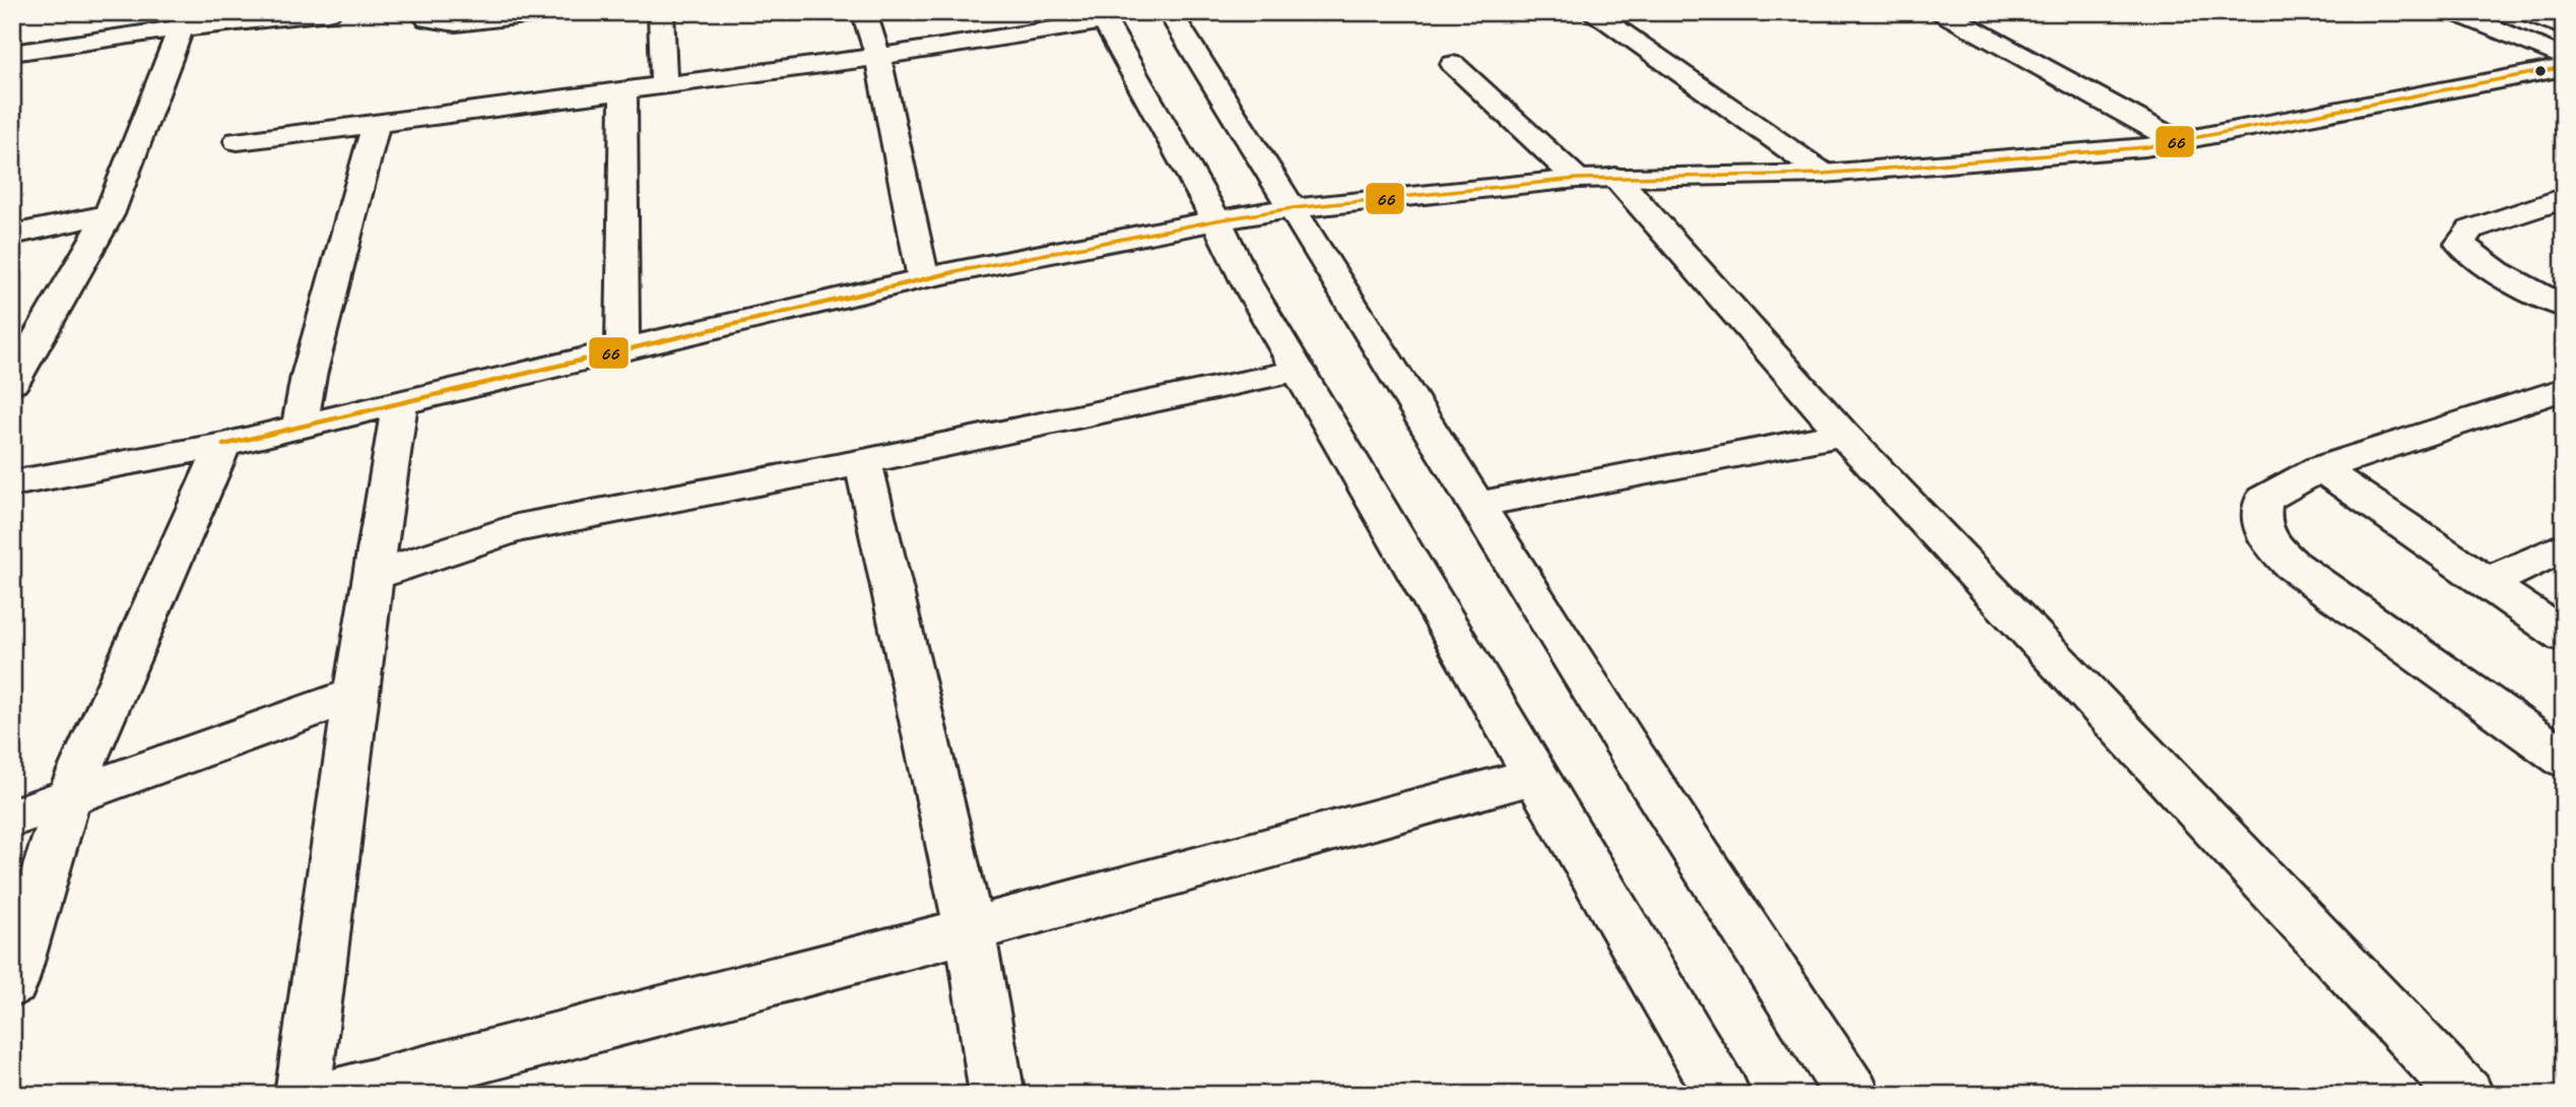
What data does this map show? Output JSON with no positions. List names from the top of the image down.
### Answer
{
  "lines": ["transit line 66"]
}
